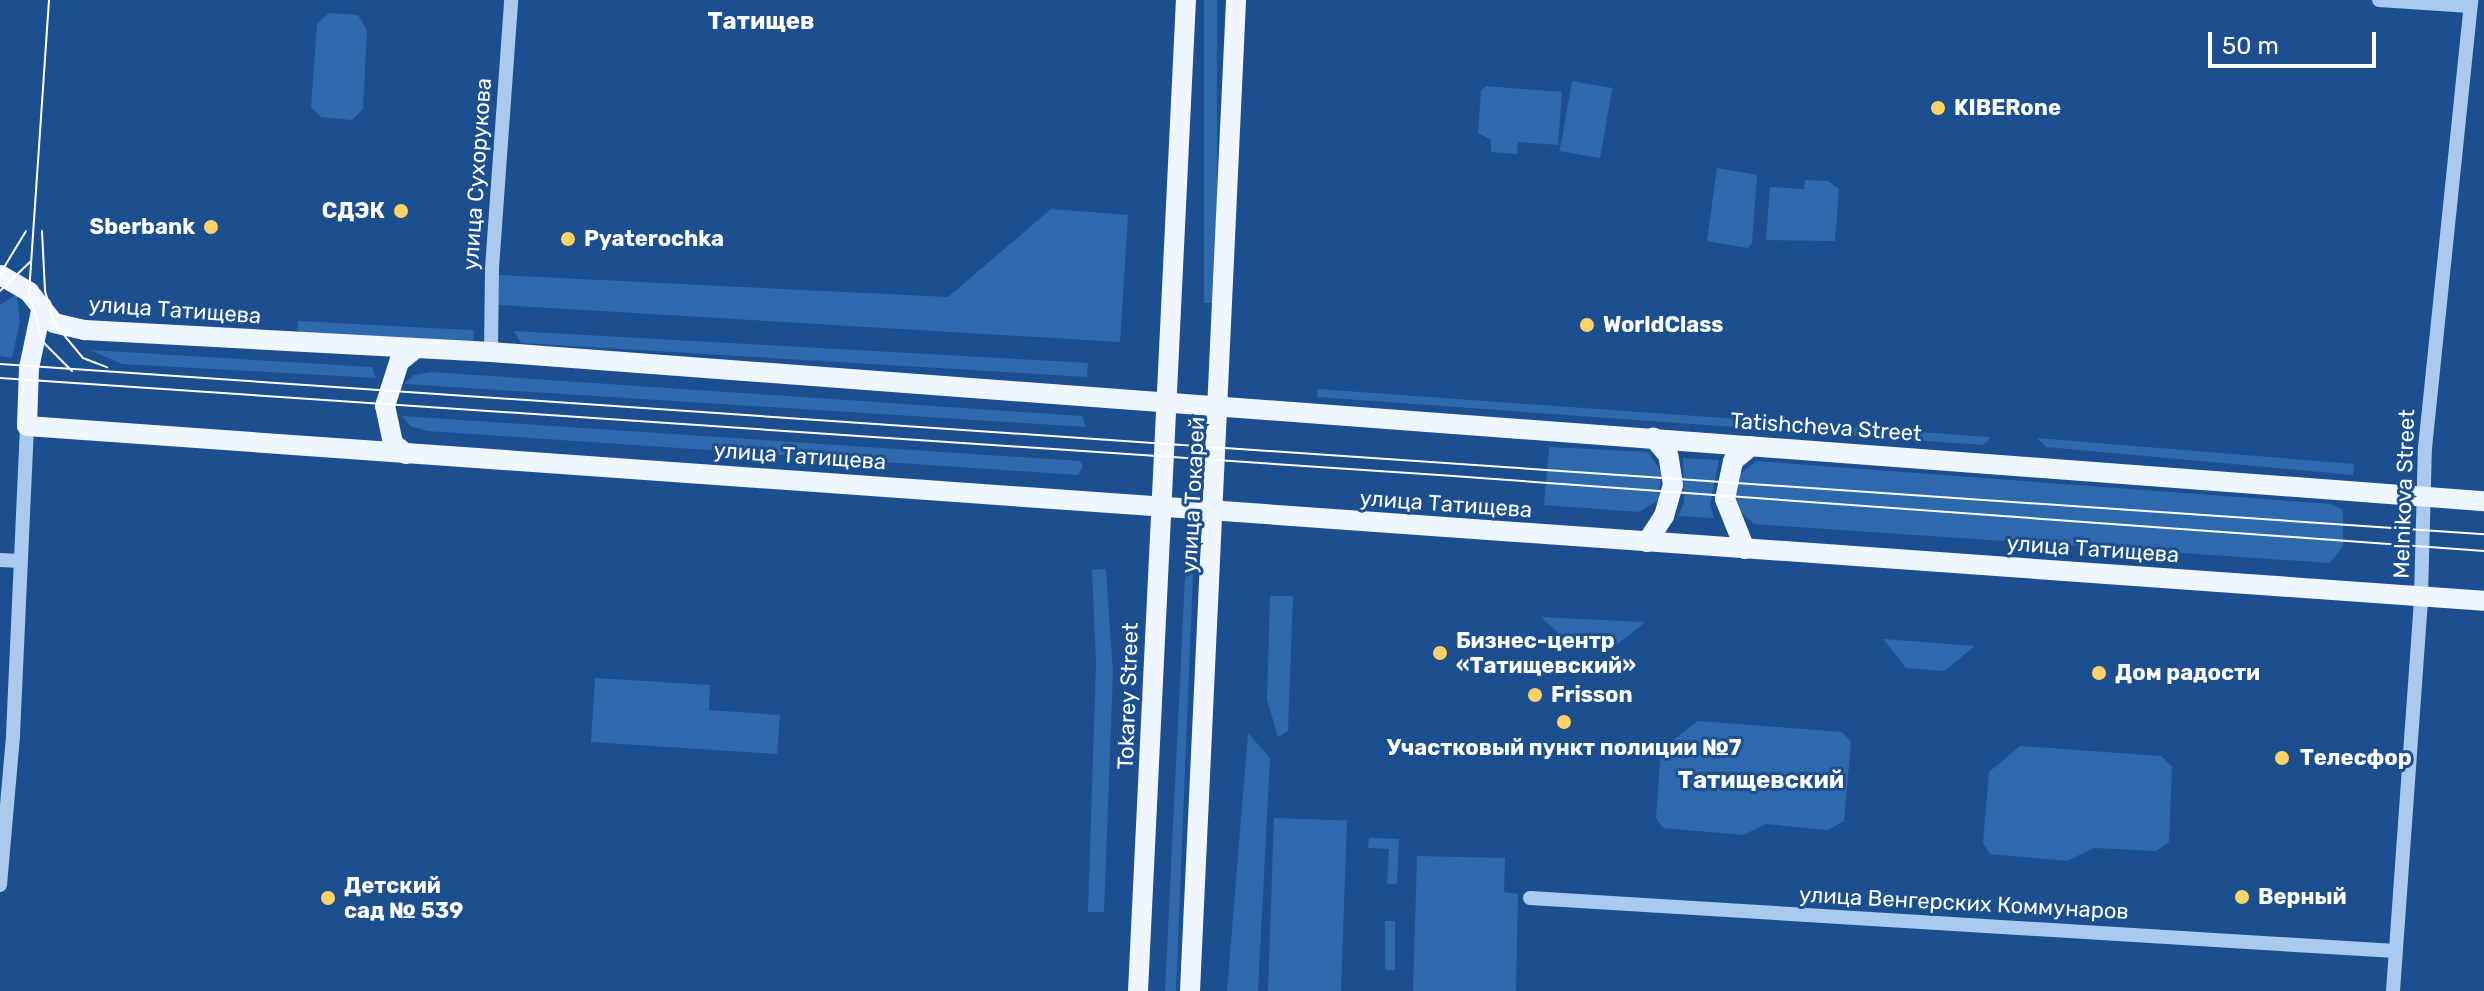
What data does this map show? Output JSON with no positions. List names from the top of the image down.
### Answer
{
  "streets": {
    "main road": [
      "улица Татищева",
      "Tatishcheva Street",
      "улица Токарей",
      "Tokarey Street"
    ],
    "street": ["улица Сухорукова", "Melnikova Street", "улица Венгерских Коммунаров"]
  },
  "crossings": [
    ["улица Сухорукова", "улица Татищева"],
    ["улица Татищева", "Tatishcheva Street"],
    ["улица Татищева", "Melnikova Street"],
    ["улица Татищева", "улица Токарей"],
    ["улица Татищева", "Tokarey Street"],
    ["Tatishcheva Street", "Melnikova Street"],
    ["Tatishcheva Street", "улица Токарей"],
    ["Tatishcheva Street", "Tokarey Street"],
    ["Melnikova Street", "улица Венгерских Коммунаров"],
    ["улица Токарей", "Tokarey Street"]
  ],
  "districts": ["Татищев", "Татищевский"],
  "places": [
    "KIBERone",
    "СДЭК",
    "Sberbank",
    "Pyaterochka",
    "WorldClass",
    "Бизнес-центр «Татищевский»",
    "Дом радости",
    "Frisson",
    "Участковый пункт полиции №7",
    "Телесфор",
    "Верный",
    "Детский сад № 539"
  ],
  "scale_bar": "50 m"
}
